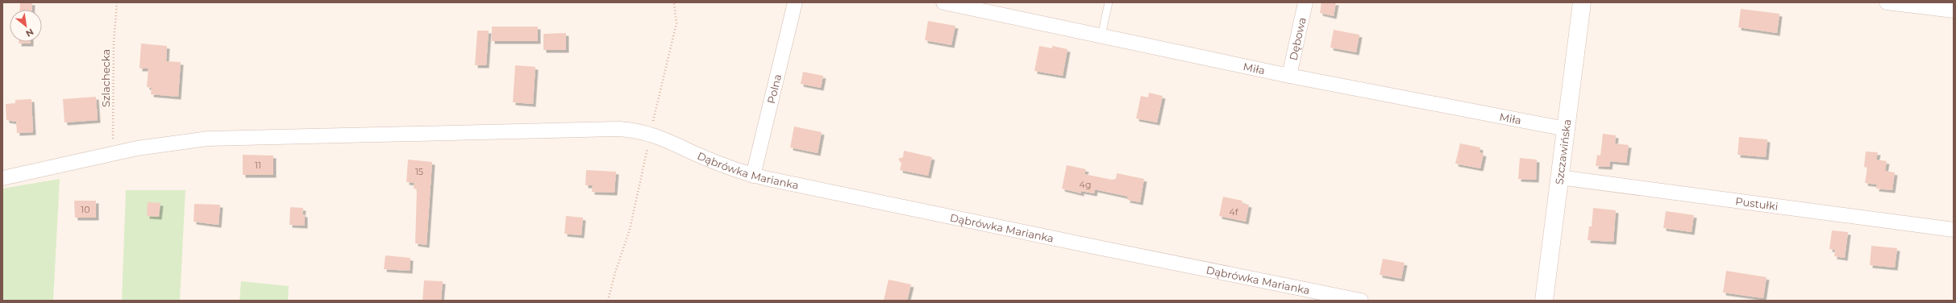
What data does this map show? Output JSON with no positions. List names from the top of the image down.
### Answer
{
  "streets": {
    "street": [
      "Dębowa",
      "Miła",
      "Polna",
      "Szczawińska",
      "Dąbrówka Marianka",
      "Pustułki"
    ],
    "path": ["Szlachecka"]
  },
  "crossings": [
    ["Dębowa", "Miła"],
    ["Miła", "Szczawińska"],
    ["Szlachecka", "Dąbrówka Marianka"],
    ["Polna", "Dąbrówka Marianka"],
    ["Szczawińska", "Pustułki"]
  ],
  "house_numbers": [
    "11",
    "15",
    "4g",
    "10",
    "4f"
  ],
  "north": "bottom right"
}
